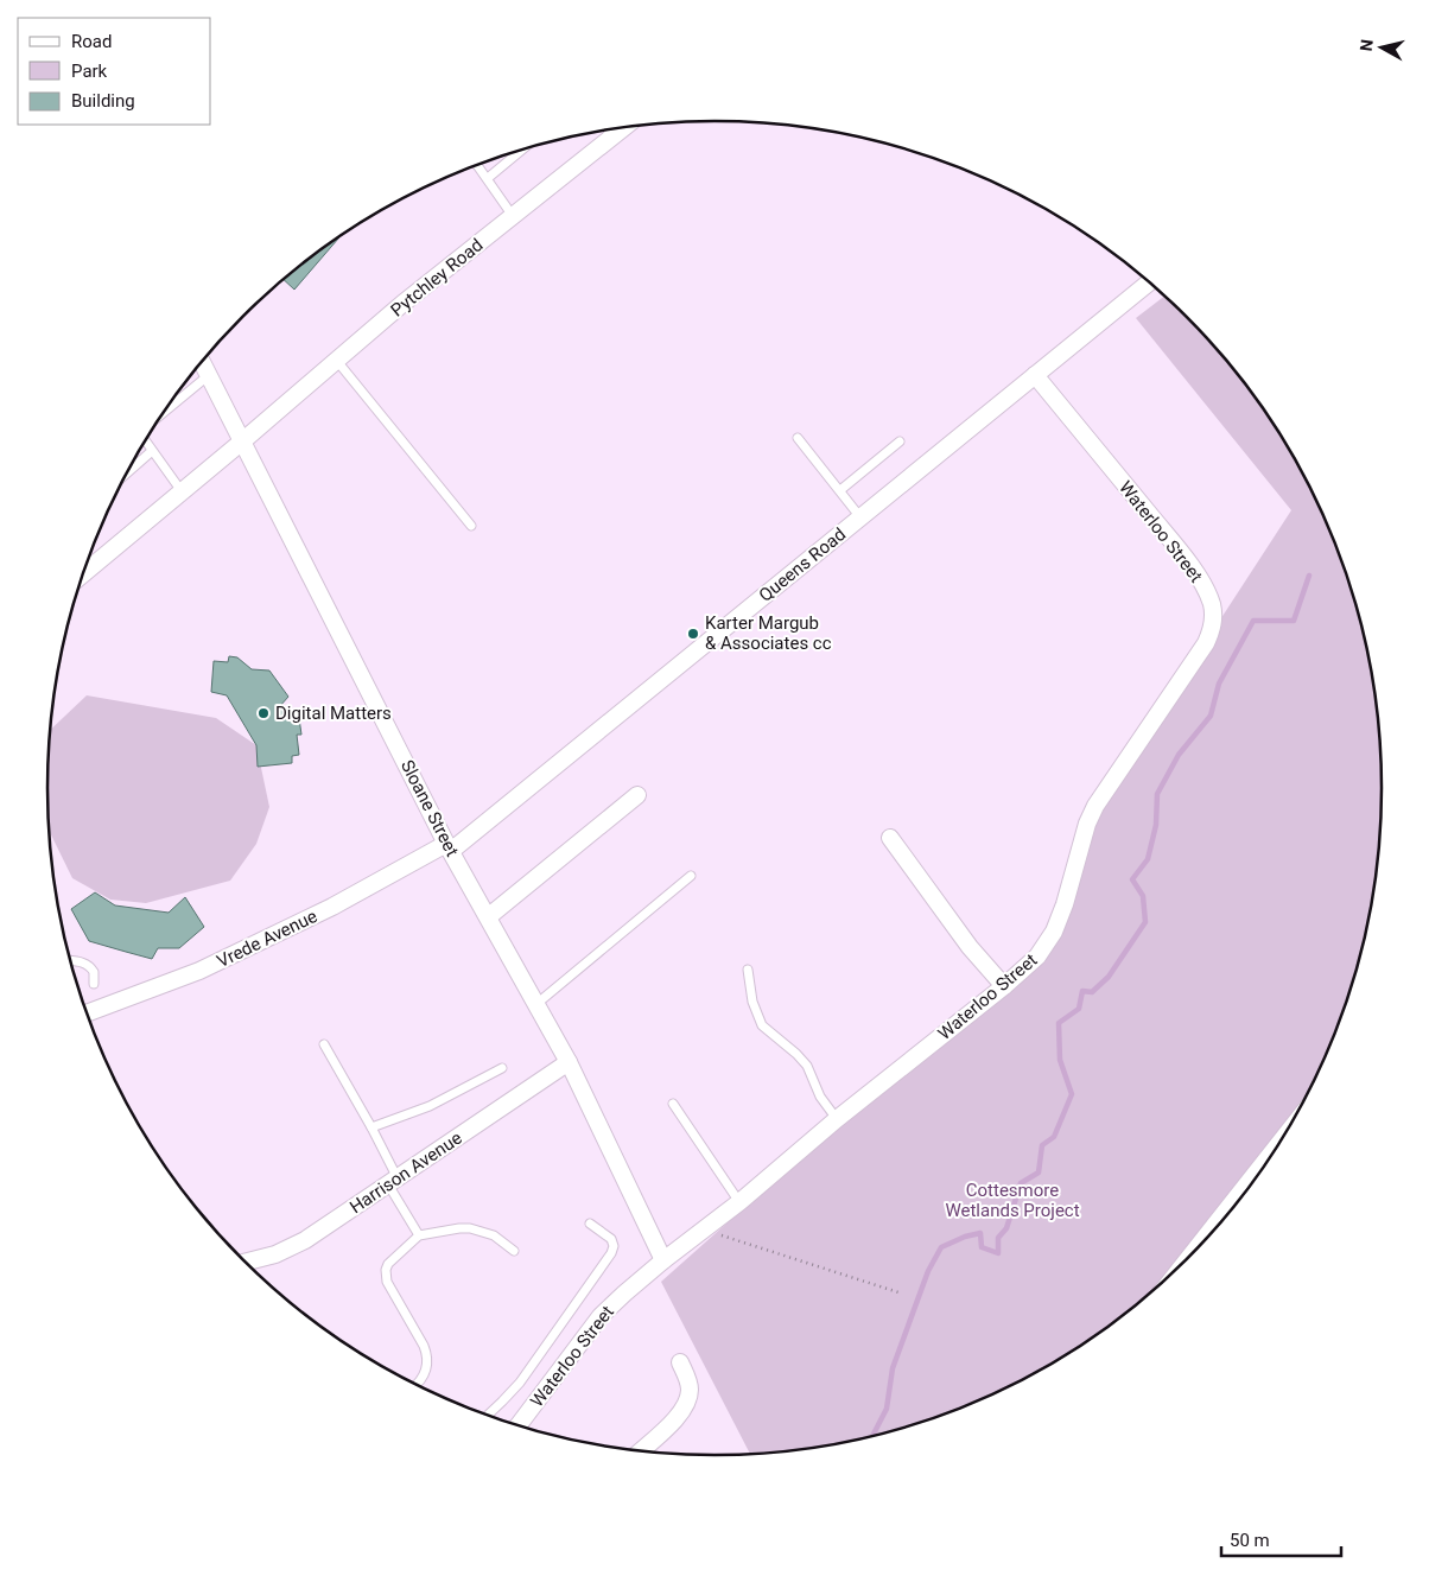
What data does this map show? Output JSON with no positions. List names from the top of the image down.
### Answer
{
  "streets": {
    "street": [
      "Pytchley Road",
      "Waterloo Street",
      "Queens Road",
      "Sloane Street",
      "Vrede Avenue",
      "Harrison Avenue"
    ]
  },
  "crossings": [
    ["Pytchley Road", "Sloane Street"],
    ["Waterloo Street", "Queens Road"],
    ["Waterloo Street", "Sloane Street"],
    ["Queens Road", "Sloane Street"],
    ["Queens Road", "Vrede Avenue"],
    ["Sloane Street", "Vrede Avenue"],
    ["Sloane Street", "Harrison Avenue"]
  ],
  "parks": ["Cottesmore Wetlands Project"],
  "places": ["Karter Margub & Associates cc", "Digital Matters"],
  "legend": ["Road", "Park", "Building"],
  "scale_bar": "50 m",
  "north": "left"
}
